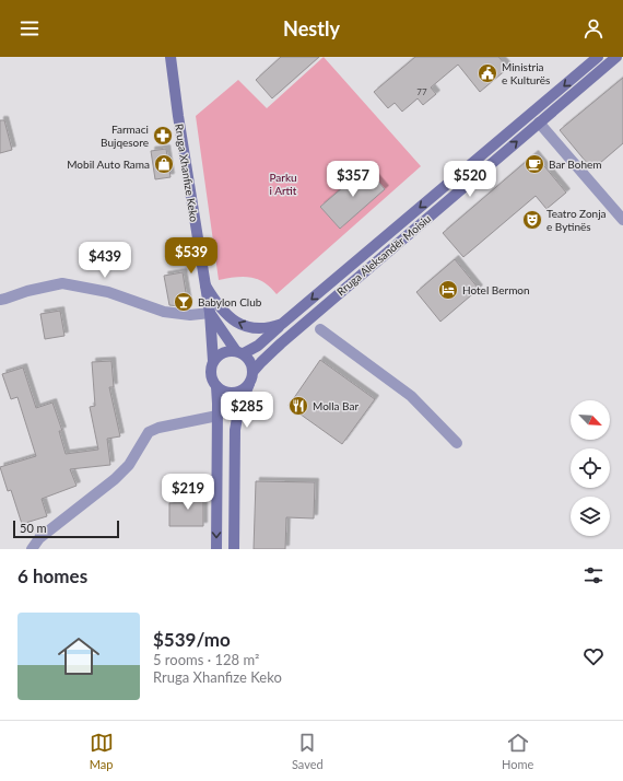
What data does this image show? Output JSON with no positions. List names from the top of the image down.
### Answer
{
  "streets": {
    "main road": ["Rruga Xhanfize Keko", "Rruga Aleksandër Moisiu"]
  },
  "crossings": [
    ["Rruga Xhanfize Keko", "Rruga Aleksandër Moisiu"]
  ],
  "parks": ["Parku i Artit"],
  "places": {
    "public building": ["Ministria e Kulturës"],
    "pharmacy": ["Farmaci Bujqesore"],
    "shop": ["Mobil Auto Rama"],
    "cafe": ["Bar Bohem"],
    "theatre": ["Teatro Zonja e Bytinës"],
    "hotel": ["Hotel Bermon"],
    "bar": ["Babylon Club"],
    "restaurant": ["Molla Bar"]
  },
  "house_numbers": ["77"],
  "scale_bar": "50 m",
  "north": "bottom right",
  "page": {
    "header": "Nestly",
    "price": [
      "$357",
      "$520",
      "$539",
      "$439",
      "$285",
      "$219"
    ],
    "scale": "50 m",
    "heading": "6 homes",
    "list": [
      {
        "name": "$539/mo",
        "note": "5 rooms · 128 m² · Rruga Xhanfize Keko"
      }
    ],
    "tabs": ["Map", "Saved", "Home"]
  }
}
